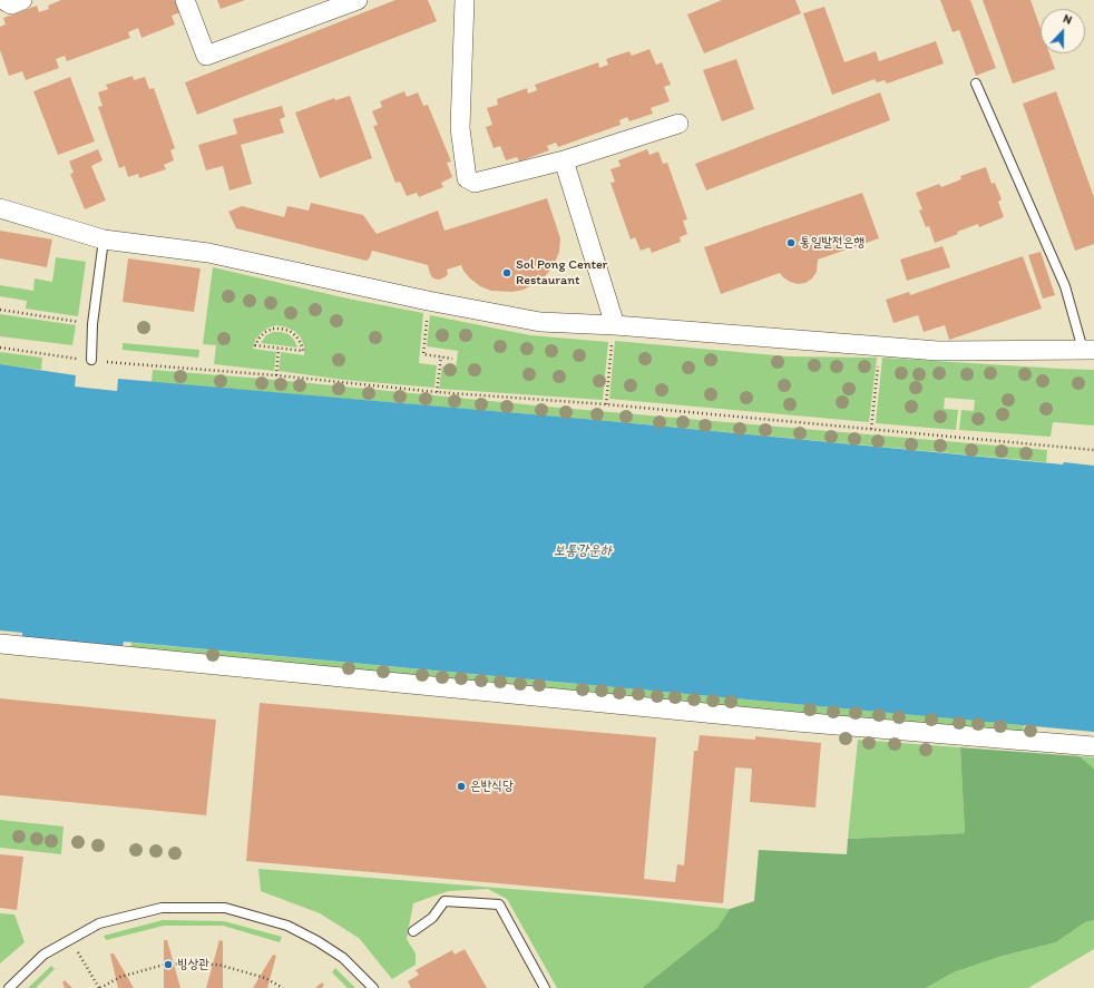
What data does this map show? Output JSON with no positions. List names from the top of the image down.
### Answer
{
  "water": ["보통강운하"],
  "places": [
    "통일발전은행",
    "Sol Pong Center Restaurant",
    "은반식당",
    "빙상관"
  ],
  "north": "top"
}
